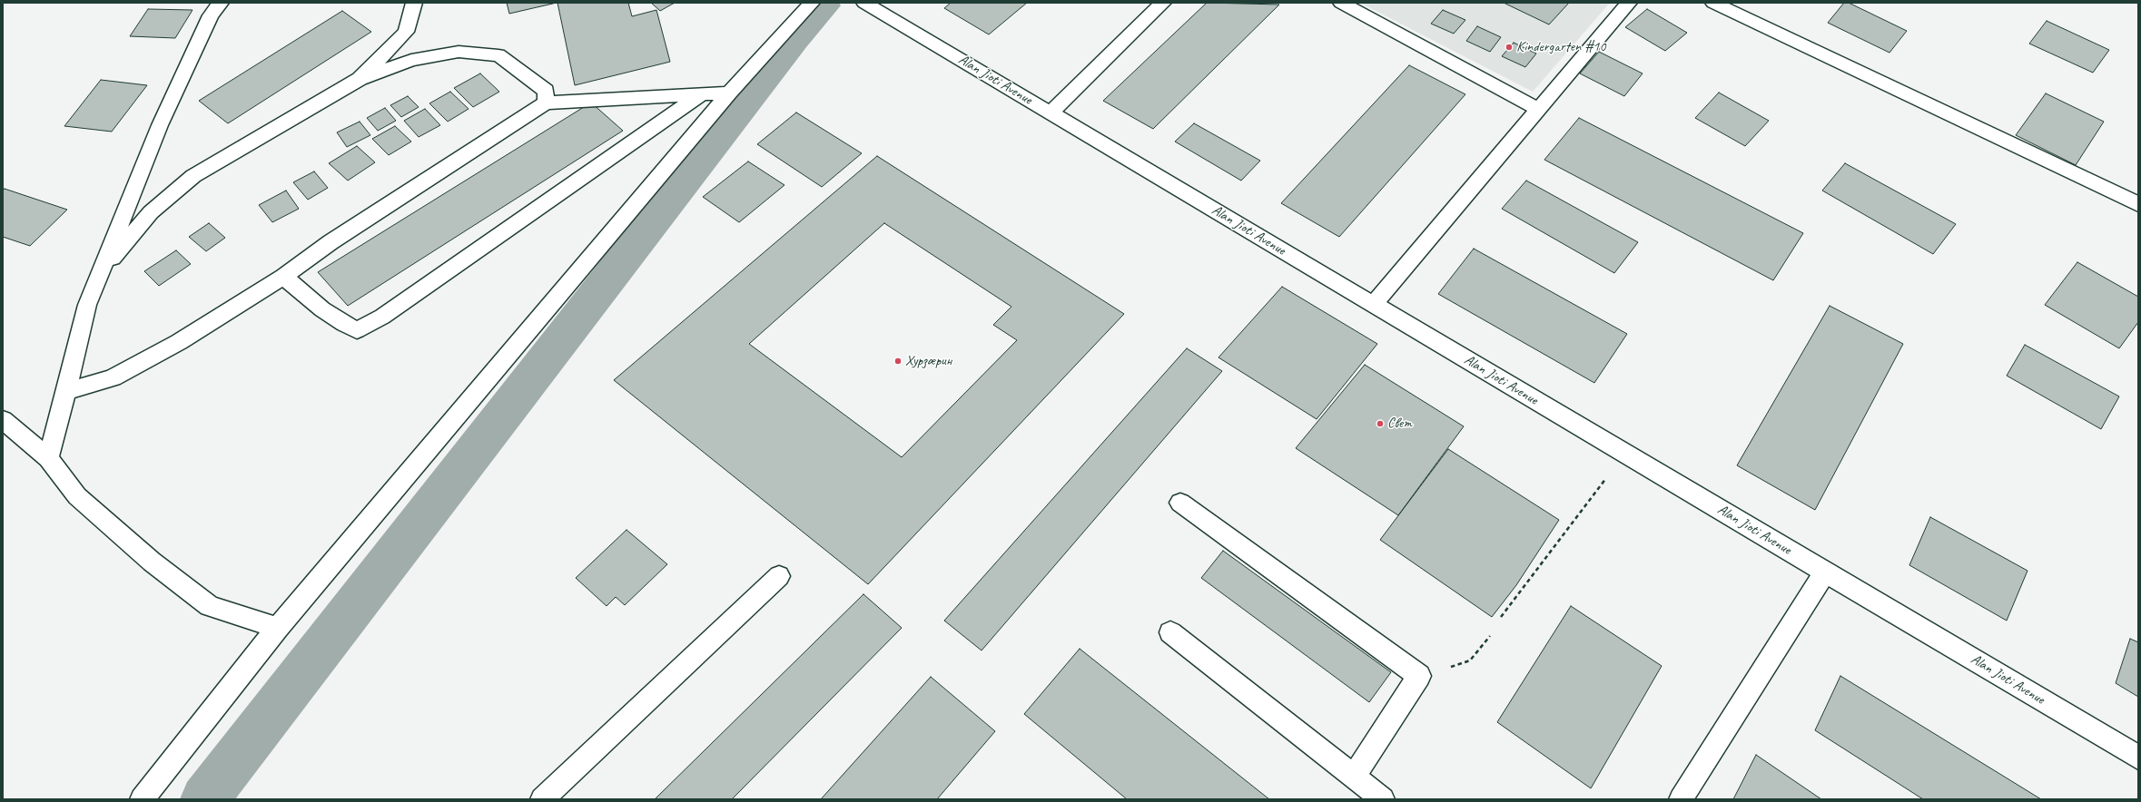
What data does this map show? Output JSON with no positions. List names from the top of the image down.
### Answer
{
  "streets": {
    "street": ["Alan Jioti Avenue"]
  },
  "places": ["Kindergarten #10", "Хурзæрин", "Свет"]
}
